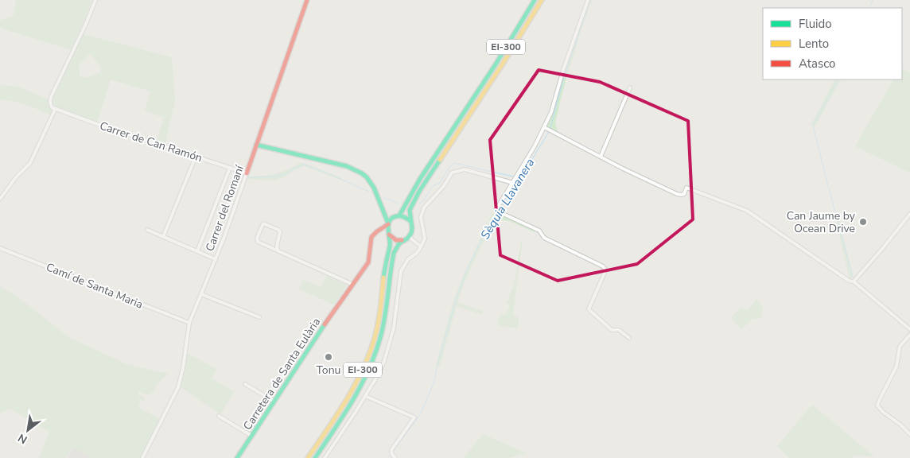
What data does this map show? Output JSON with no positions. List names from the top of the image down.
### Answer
{
  "streets": {
    "main road": ["EI-300", "Carrer del Romaní", "Carretera de Santa Eulària"],
    "street": ["Carrer de Can Ramón", "Camí de Santa Maria"]
  },
  "crossings": [
    ["Carrer de Can Ramón", "Carrer del Romaní"],
    ["Carrer del Romaní", "Camí de Santa Maria"]
  ],
  "water": ["Sèquia Llavanera"],
  "places": ["Can Jaume by Ocean Drive", "Tonu"],
  "legend": ["Fluido", "Lento", "Atasco"],
  "north": "bottom left"
}
